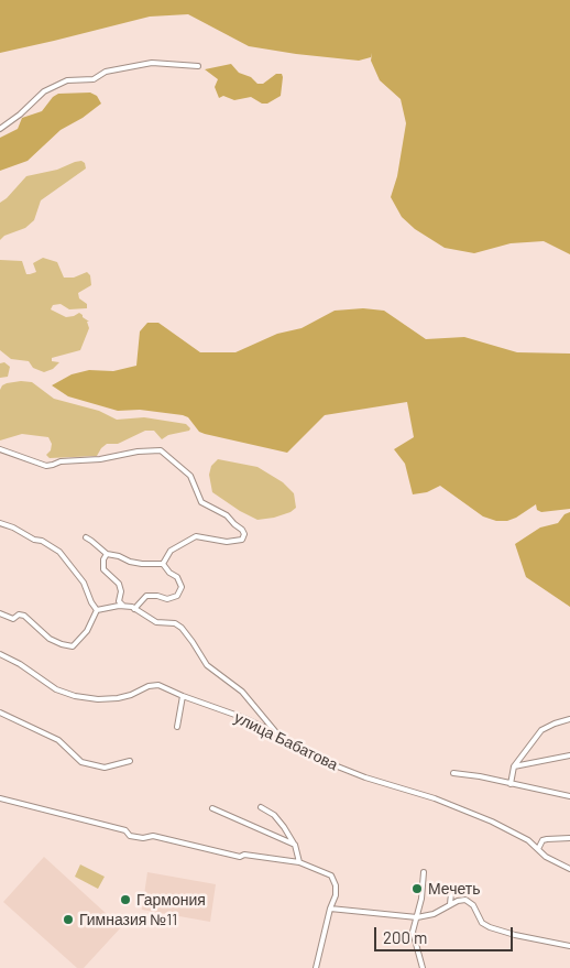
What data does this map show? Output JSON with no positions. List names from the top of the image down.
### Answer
{
  "streets": {
    "street": ["улица Бабатова"]
  },
  "places": ["Мечеть", "Гармония", "Гимназия №11"],
  "scale_bar": "200 m"
}
